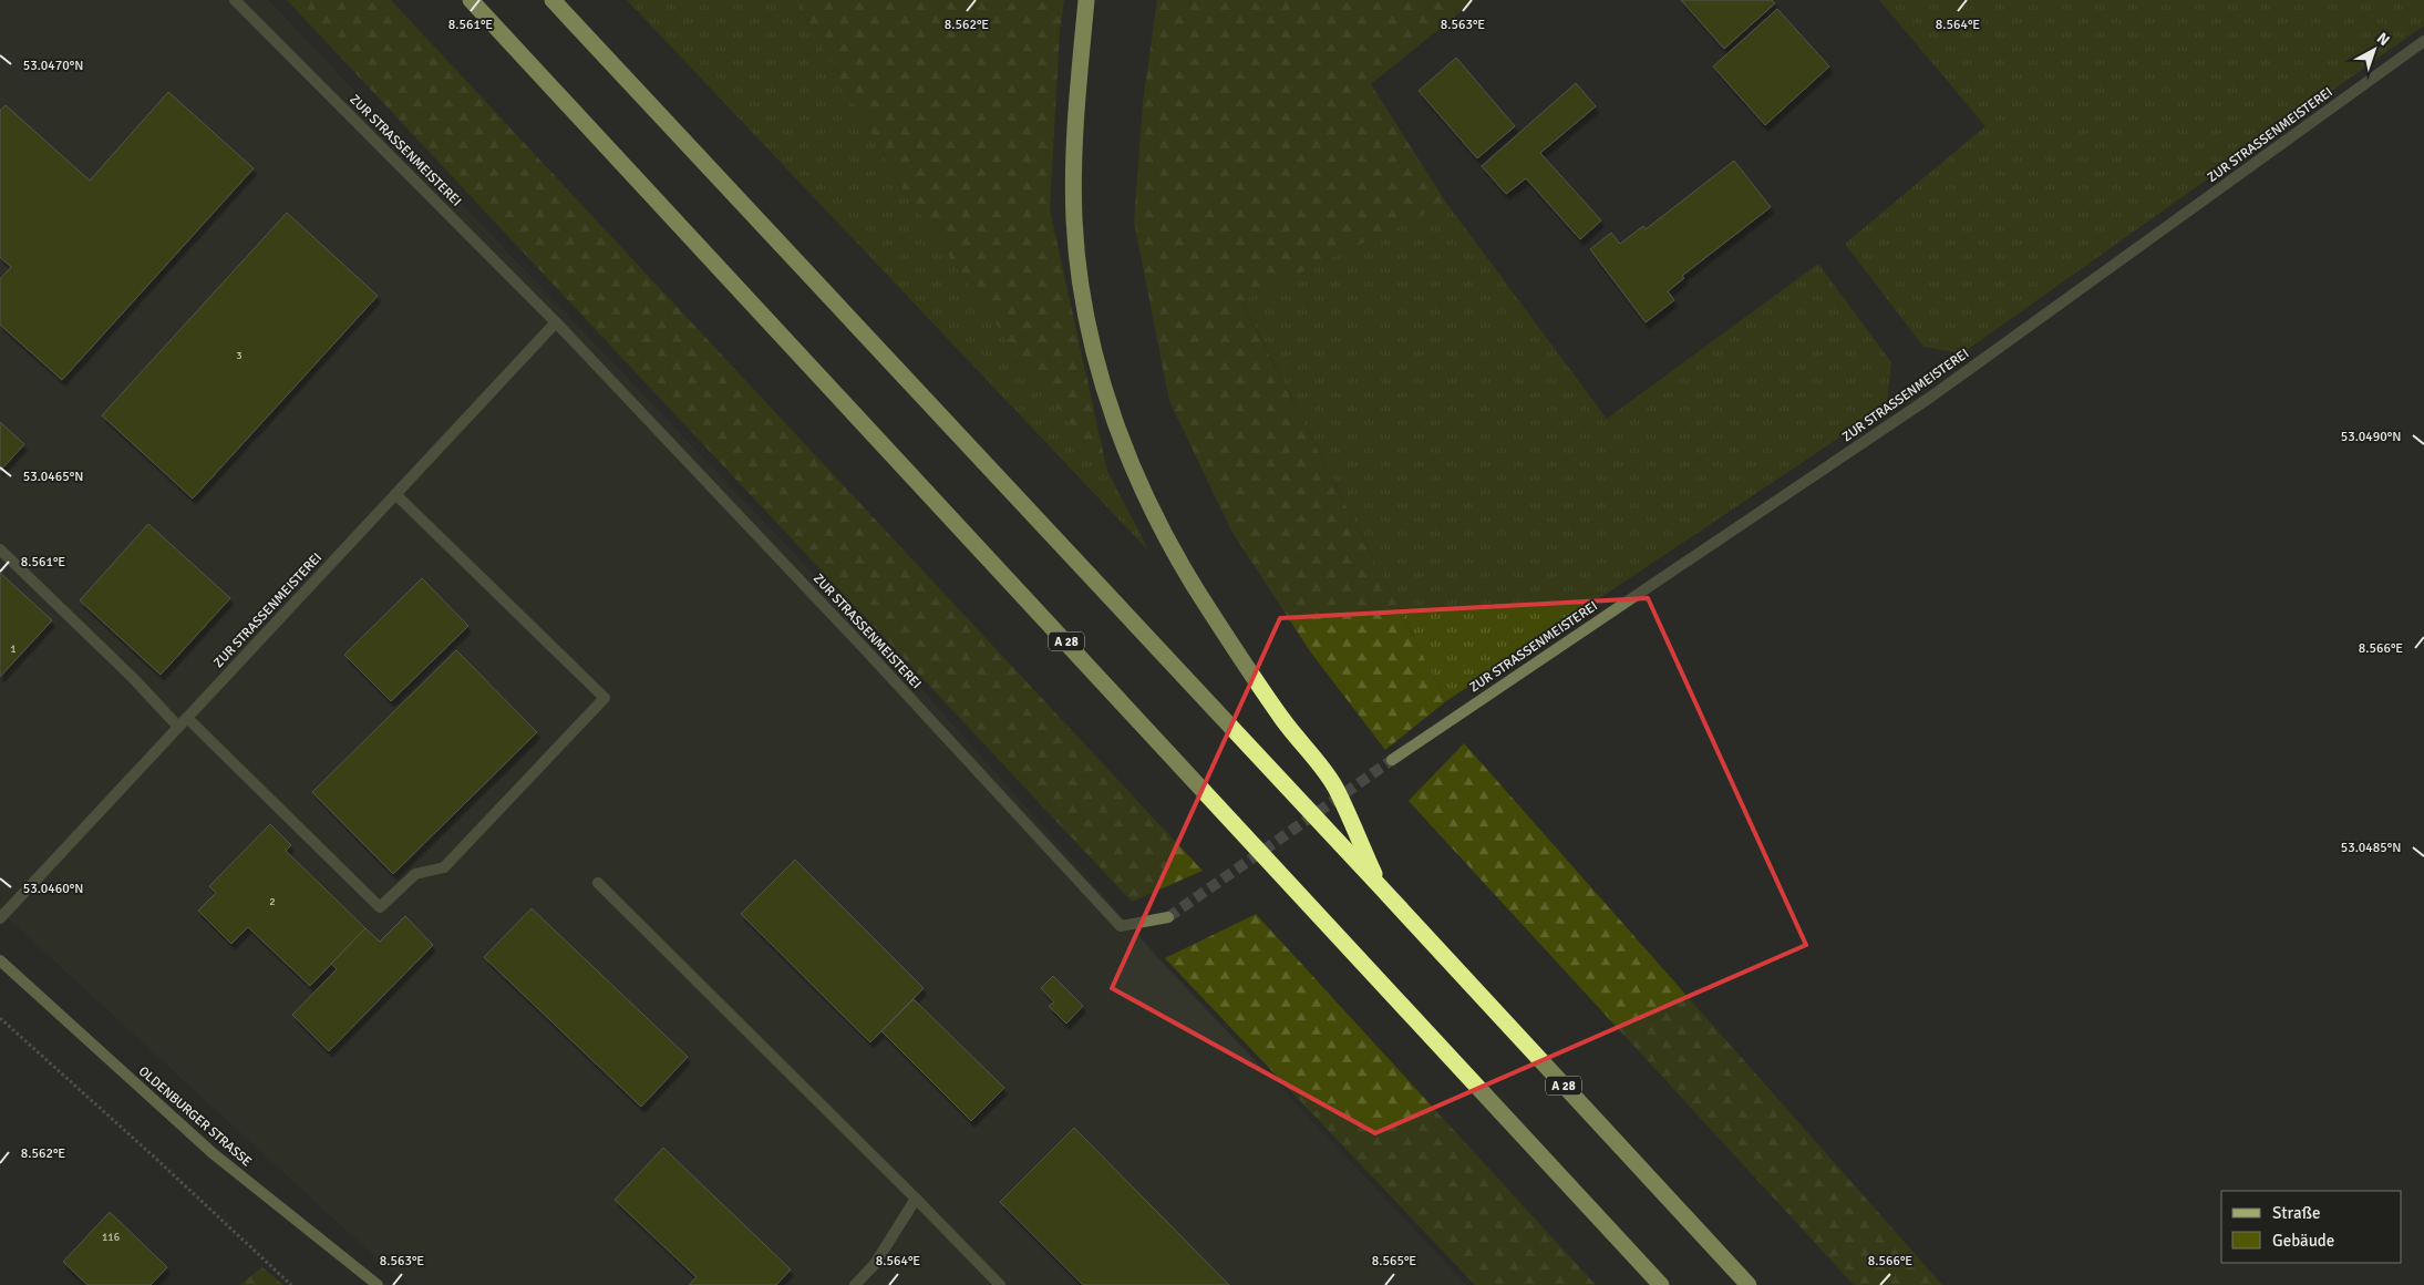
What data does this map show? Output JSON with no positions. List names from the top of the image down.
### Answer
{
  "streets": {
    "highway": ["A 28"],
    "main road": ["OLDENBURGER STRASSE"],
    "street": ["ZUR STRASSENMEISTEREI"]
  },
  "house_numbers": [
    "3",
    "1",
    "2",
    "116"
  ],
  "legend": ["Straße", "Gebäude"],
  "north": "top right",
  "coordinates": [
    "8.561°E",
    "8.562°E",
    "8.563°E",
    "8.564°E",
    "53.0470°N",
    "53.0490°N",
    "53.0465°N",
    "8.566°E",
    "53.0485°N",
    "53.0460°N",
    "8.565°E"
  ]
}
